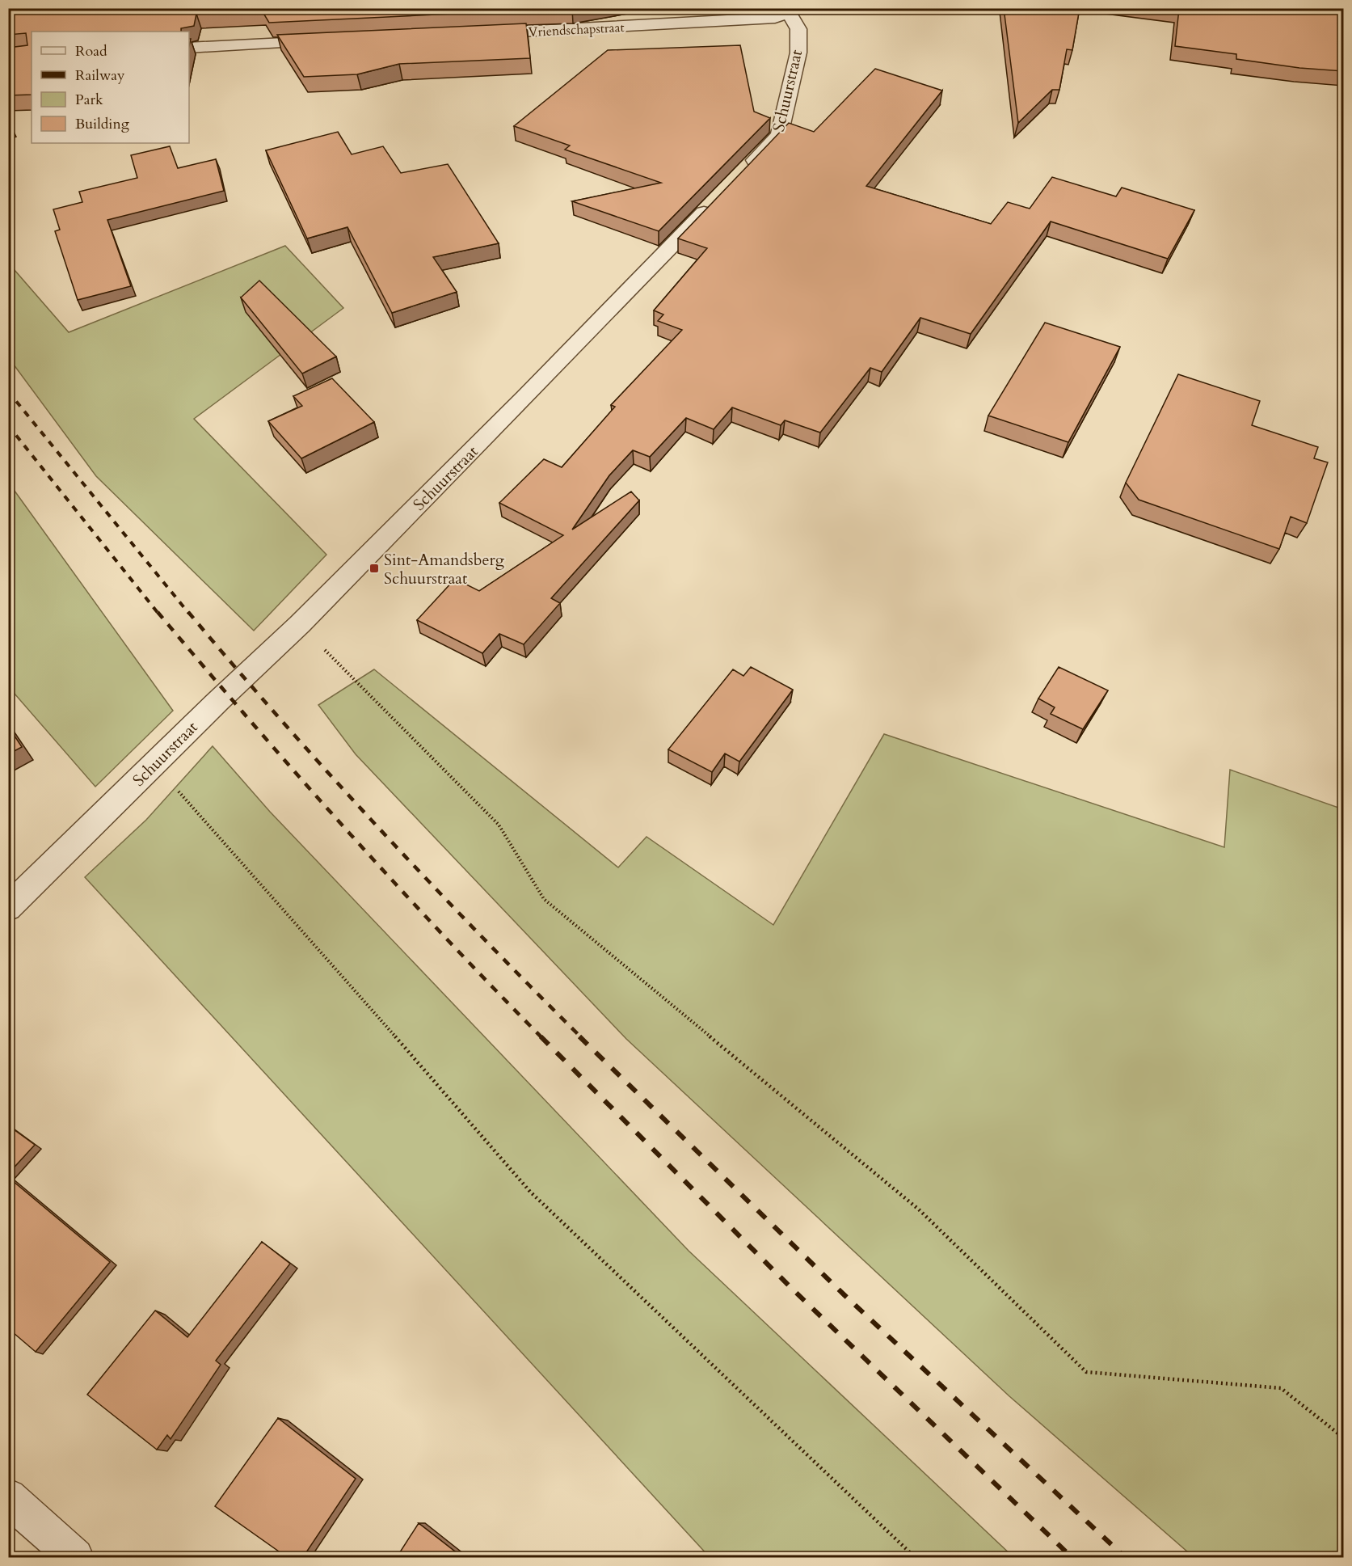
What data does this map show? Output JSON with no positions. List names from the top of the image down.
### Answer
{
  "streets": {
    "street": ["Vriendschapstraat", "Schuurstraat"]
  },
  "crossings": [
    ["Vriendschapstraat", "Schuurstraat"]
  ],
  "places": {
    "transit": ["Sint-Amandsberg Schuurstraat"]
  },
  "legend": [
    "Road",
    "Railway",
    "Park",
    "Building"
  ]
}
